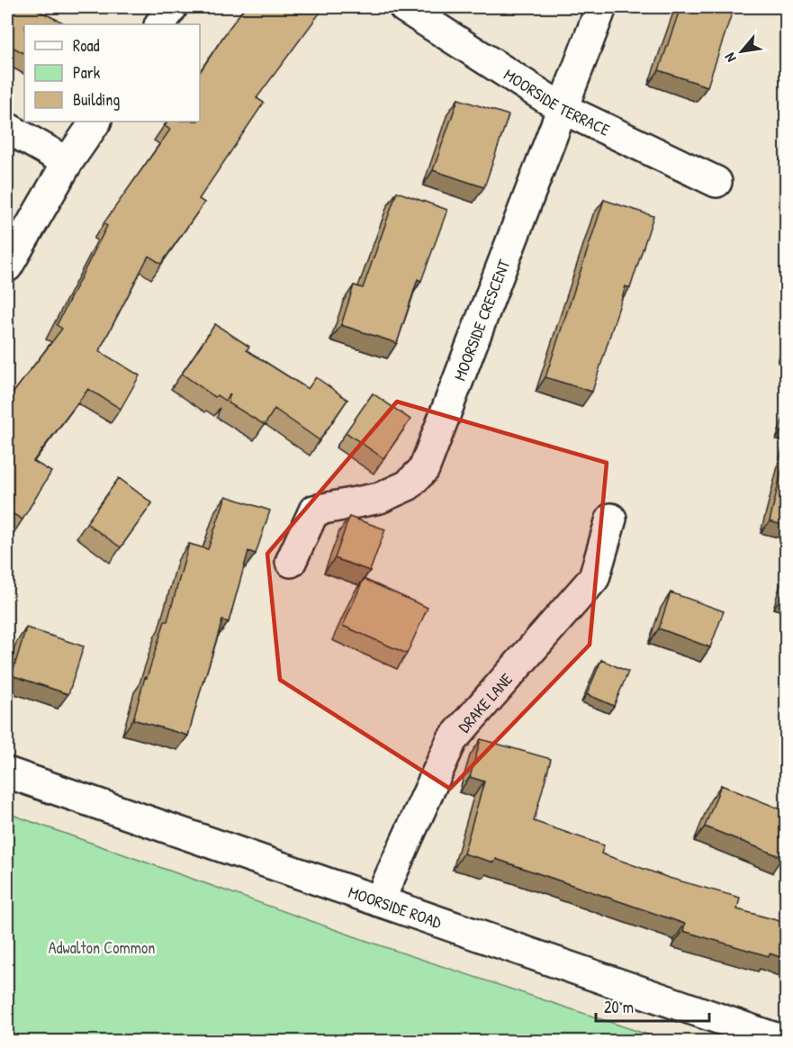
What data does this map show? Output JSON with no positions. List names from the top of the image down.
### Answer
{
  "streets": {
    "street": [
      "MOORSIDE TERRACE",
      "MOORSIDE CRESCENT",
      "DRAKE LANE",
      "MOORSIDE ROAD"
    ]
  },
  "crossings": [
    ["MOORSIDE TERRACE", "MOORSIDE CRESCENT"],
    ["DRAKE LANE", "MOORSIDE ROAD"]
  ],
  "parks": ["Adwalton Common"],
  "legend": ["Road", "Park", "Building"],
  "scale_bar": "20 m",
  "north": "bottom left"
}
